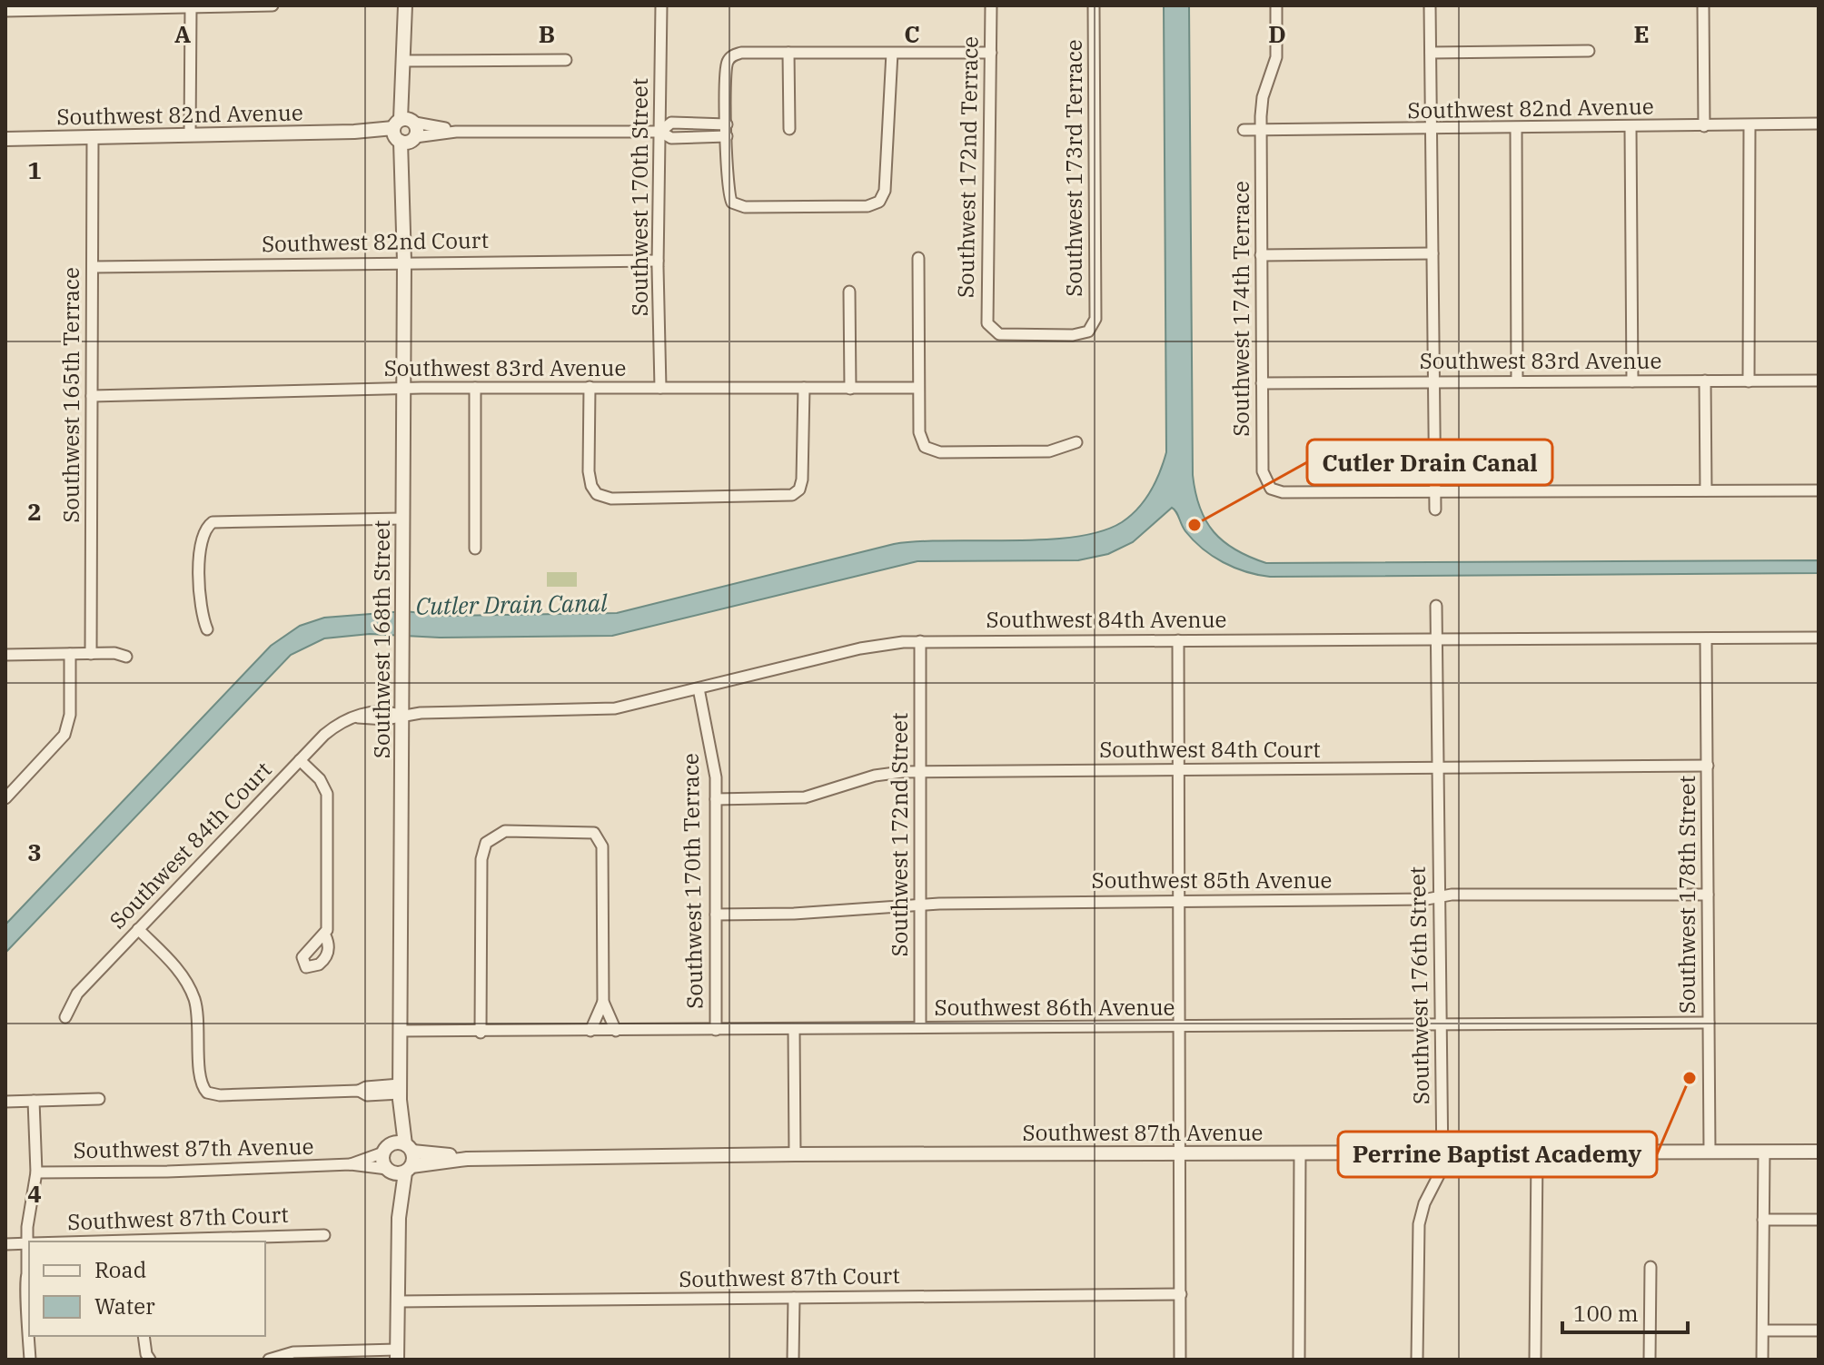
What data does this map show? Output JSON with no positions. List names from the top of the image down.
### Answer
{
  "streets": {
    "street": [
      "Southwest 82nd Avenue",
      "Southwest 172nd Terrace",
      "Southwest 173rd Terrace",
      "Southwest 170th Street",
      "Southwest 82nd Court",
      "Southwest 174th Terrace",
      "Southwest 83rd Avenue",
      "Southwest 165th Terrace",
      "Southwest 84th Avenue",
      "Southwest 168th Street",
      "Southwest 84th Court",
      "Southwest 172nd Street",
      "Southwest 170th Terrace",
      "Southwest 85th Avenue",
      "Southwest 178th Street",
      "Southwest 176th Street",
      "Southwest 86th Avenue",
      "Southwest 87th Avenue",
      "Southwest 87th Court"
    ]
  },
  "crossings": [
    ["Southwest 82nd Avenue", "Southwest 170th Street"],
    ["Southwest 82nd Avenue", "Southwest 174th Terrace"],
    ["Southwest 82nd Avenue", "Southwest 165th Terrace"],
    ["Southwest 82nd Avenue", "Southwest 168th Street"],
    ["Southwest 172nd Terrace", "Southwest 173rd Terrace"],
    ["Southwest 170th Street", "Southwest 82nd Court"],
    ["Southwest 170th Street", "Southwest 83rd Avenue"],
    ["Southwest 82nd Court", "Southwest 165th Terrace"],
    ["Southwest 82nd Court", "Southwest 168th Street"],
    ["Southwest 174th Terrace", "Southwest 83rd Avenue"],
    ["Southwest 83rd Avenue", "Southwest 165th Terrace"],
    ["Southwest 83rd Avenue", "Southwest 168th Street"],
    ["Southwest 84th Avenue", "Southwest 168th Street"],
    ["Southwest 84th Avenue", "Southwest 84th Court"],
    ["Southwest 84th Avenue", "Southwest 172nd Street"],
    ["Southwest 84th Avenue", "Southwest 170th Terrace"],
    ["Southwest 84th Avenue", "Southwest 178th Street"],
    ["Southwest 84th Avenue", "Southwest 176th Street"],
    ["Southwest 168th Street", "Southwest 84th Court"],
    ["Southwest 168th Street", "Southwest 86th Avenue"],
    ["Southwest 168th Street", "Southwest 87th Avenue"],
    ["Southwest 168th Street", "Southwest 87th Court"],
    ["Southwest 84th Court", "Southwest 172nd Street"],
    ["Southwest 84th Court", "Southwest 170th Terrace"],
    ["Southwest 84th Court", "Southwest 178th Street"],
    ["Southwest 84th Court", "Southwest 176th Street"],
    ["Southwest 172nd Street", "Southwest 85th Avenue"],
    ["Southwest 172nd Street", "Southwest 86th Avenue"],
    ["Southwest 170th Terrace", "Southwest 85th Avenue"],
    ["Southwest 170th Terrace", "Southwest 86th Avenue"],
    ["Southwest 85th Avenue", "Southwest 178th Street"],
    ["Southwest 85th Avenue", "Southwest 176th Street"],
    ["Southwest 178th Street", "Southwest 86th Avenue"],
    ["Southwest 178th Street", "Southwest 87th Avenue"],
    ["Southwest 176th Street", "Southwest 86th Avenue"],
    ["Southwest 176th Street", "Southwest 87th Avenue"]
  ],
  "water": ["Cutler Drain Canal"],
  "places": ["Cutler Drain Canal", "Perrine Baptist Academy"],
  "legend": ["Road", "Water"],
  "scale_bar": "100 m",
  "grid": {
    "columns": [
      "A",
      "B",
      "C",
      "D",
      "E"
    ],
    "rows": [
      "1",
      "2",
      "3",
      "4"
    ]
  }
}
